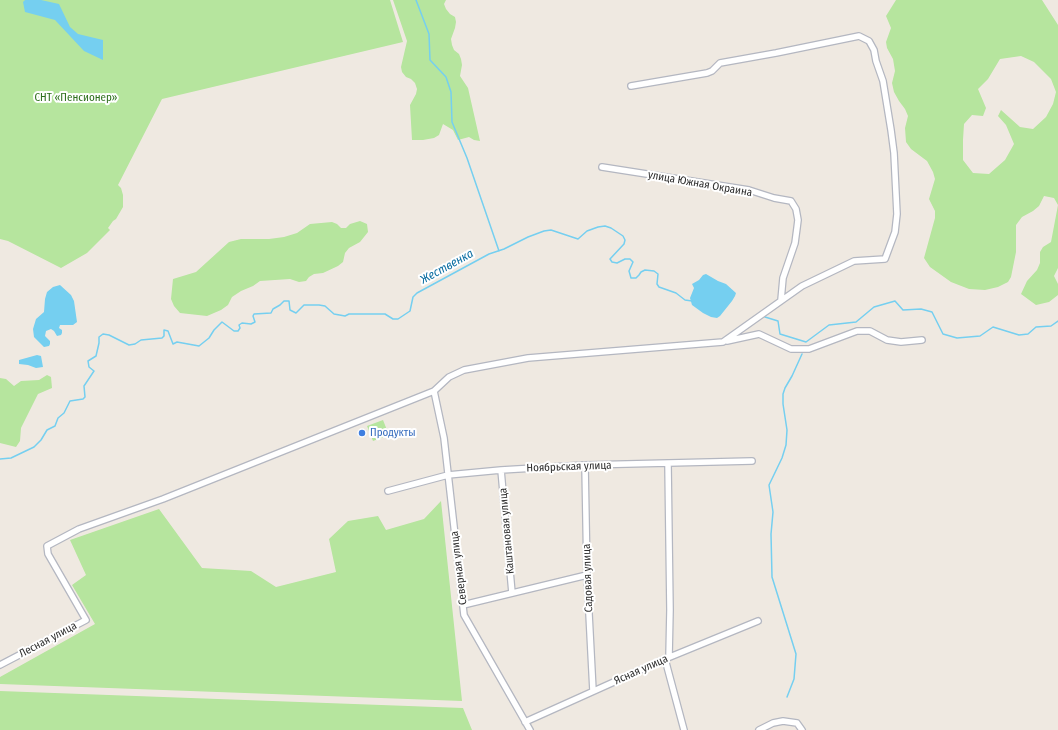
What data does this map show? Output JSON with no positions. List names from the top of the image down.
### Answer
{
  "streets": {
    "street": [
      "улица Южная Окраина",
      "Ноябрьская улица",
      "Каштановая улица",
      "Северная улица",
      "Садовая улица",
      "Лесная улица",
      "Ясная улица"
    ]
  },
  "crossings": [
    ["Ноябрьская улица", "Каштановая улица"],
    ["Ноябрьская улица", "Северная улица"],
    ["Ноябрьская улица", "Садовая улица"],
    ["Северная улица", "Лесная улица"],
    ["Северная улица", "Ясная улица"],
    ["Садовая улица", "Ясная улица"]
  ],
  "water": ["Жественка"],
  "parks": ["СНТ «Пенсионер»"],
  "places": ["Продукты"]
}
